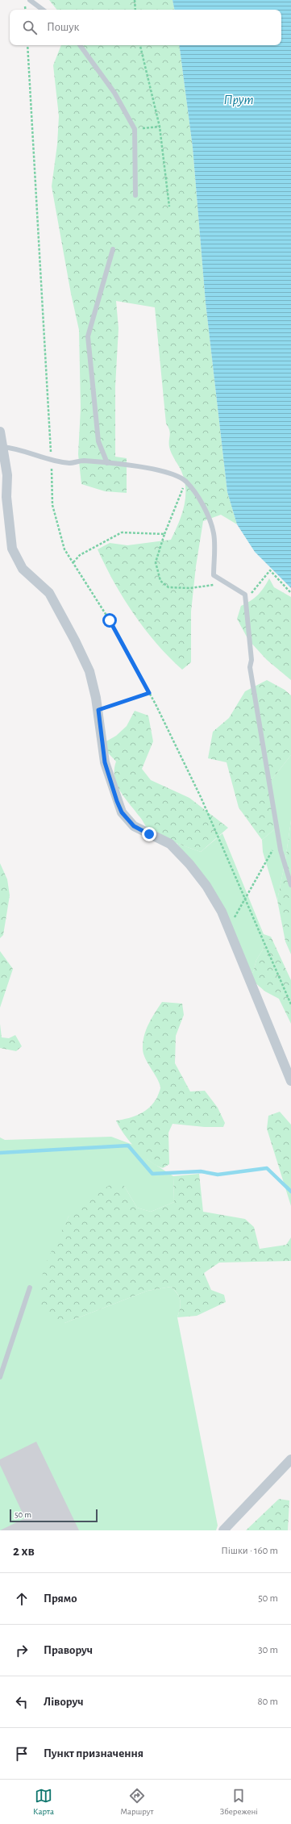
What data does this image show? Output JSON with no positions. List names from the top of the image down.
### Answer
{
  "water": ["Прут"],
  "scale_bar": "50 m",
  "page": {
    "search": "Пошук",
    "scale": "50 m",
    "heading": ["2 хв", "Пішки · 160 m"],
    "list": [
      ["Прямо", "50 m"],
      ["Праворуч", "30 m"],
      ["Ліворуч", "80 m"],
      "Пункт призначення"
    ],
    "nav": ["Карта", "Маршрут", "Збережені"]
  }
}
